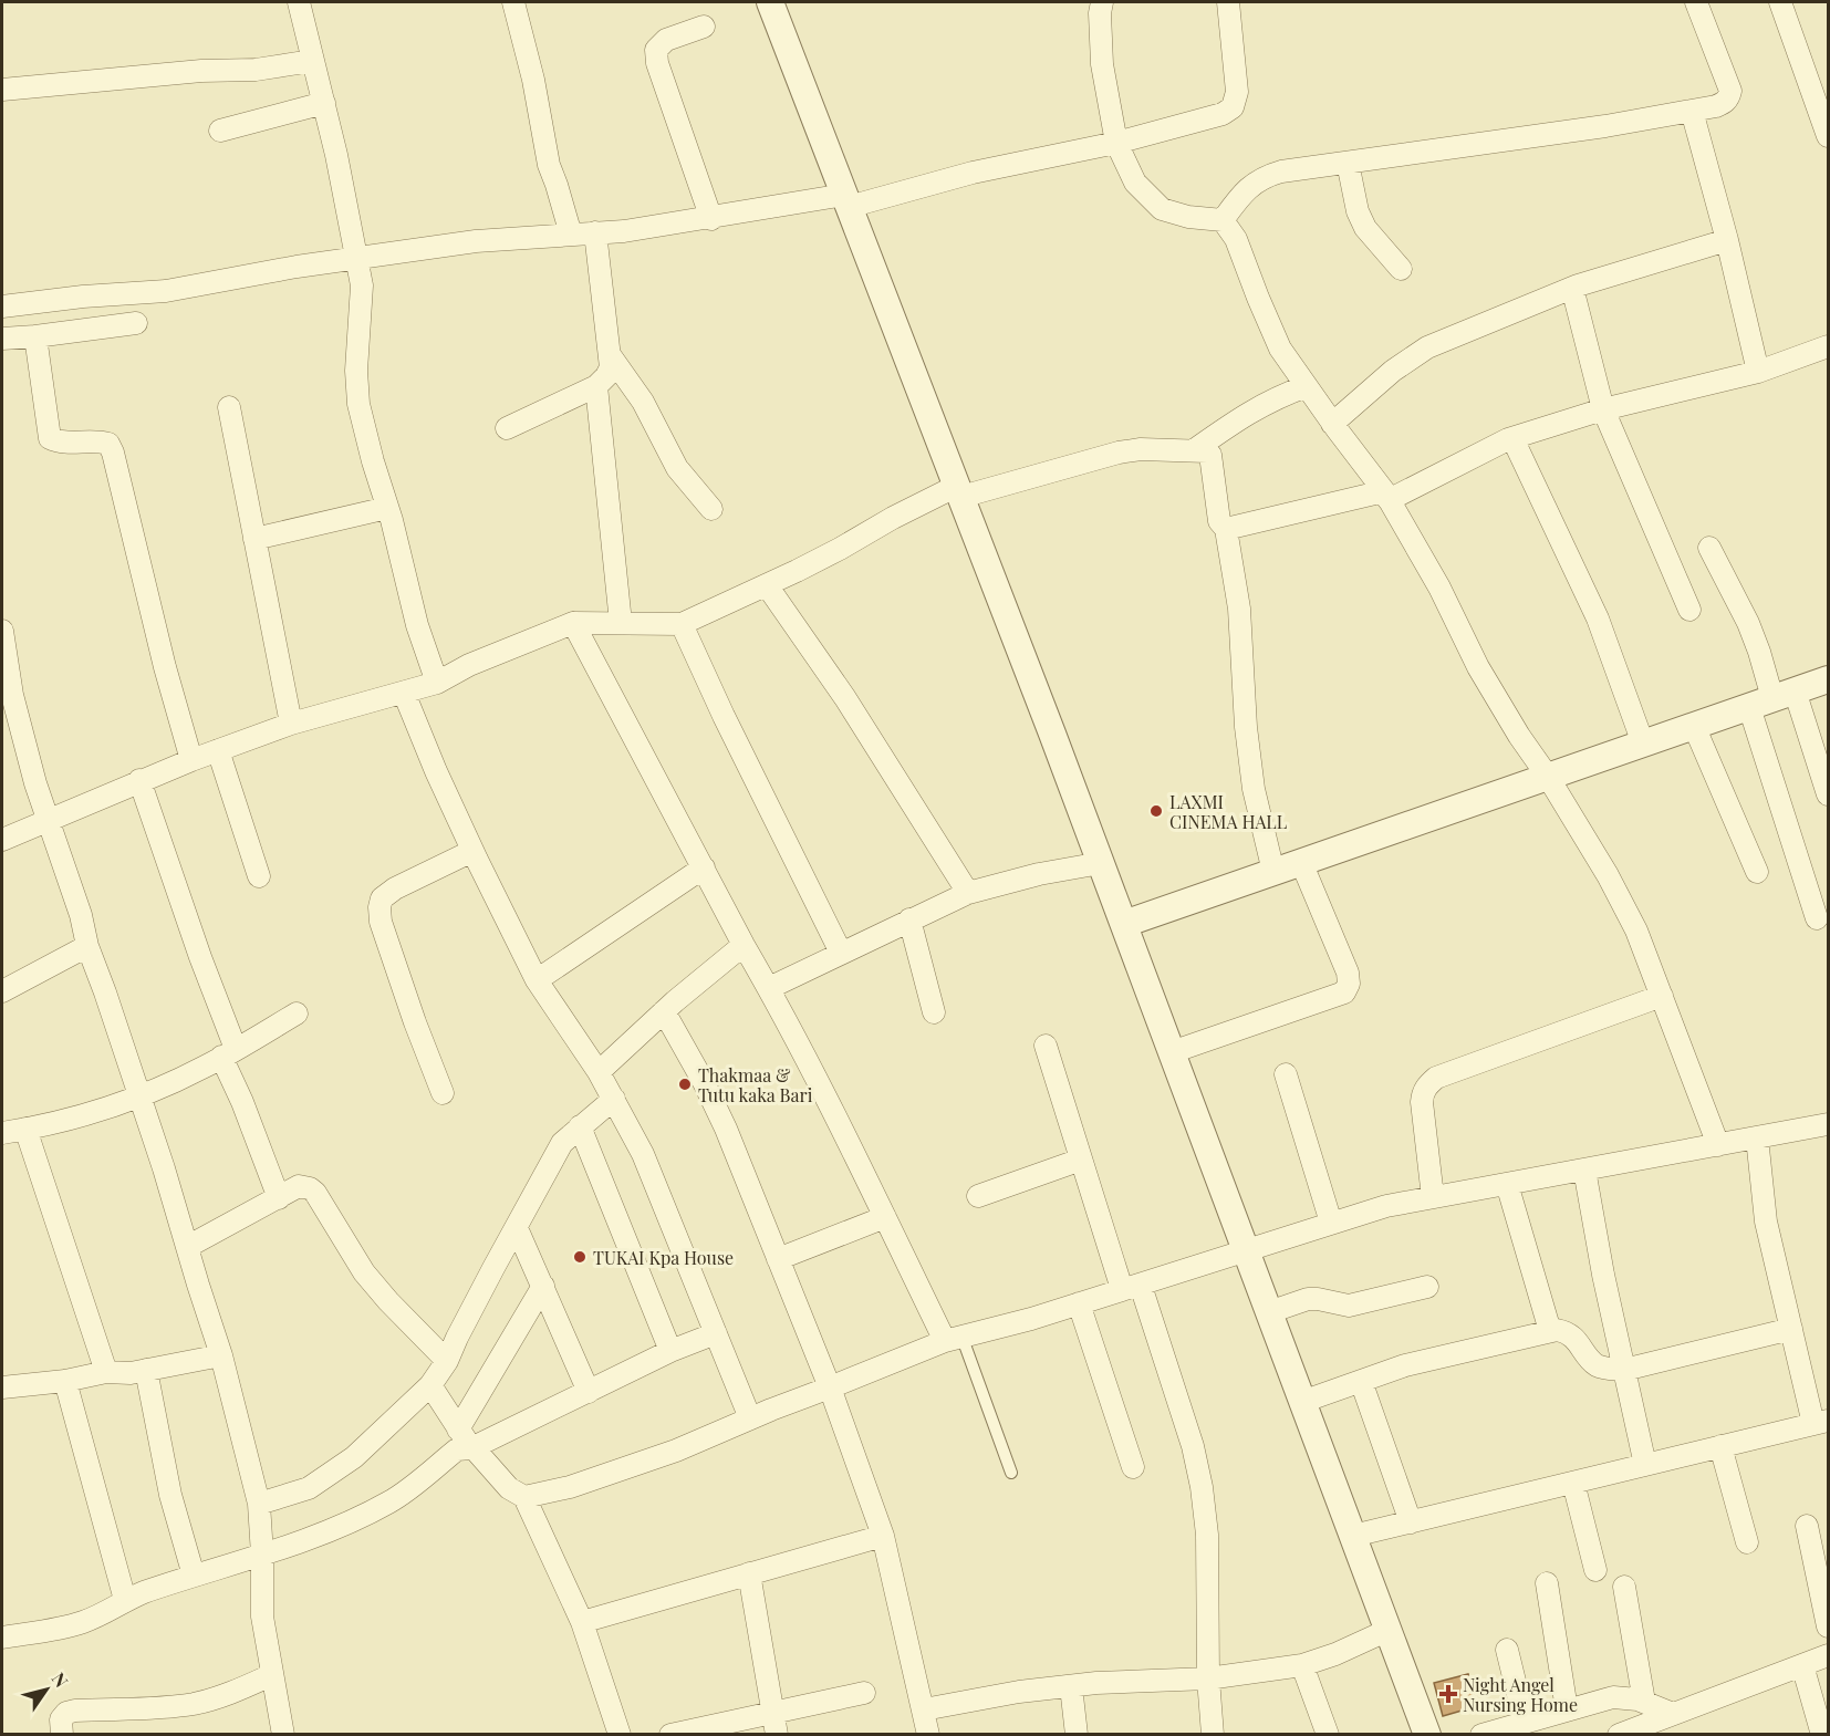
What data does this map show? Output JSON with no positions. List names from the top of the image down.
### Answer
{
  "places": {
    "other": ["LAXMI CINEMA HALL", "Thakmaa & Tutu kaka Bari", "TUKAI Kpa House"],
    "health": ["Night Angel Nursing Home"]
  },
  "north": "top right"
}
